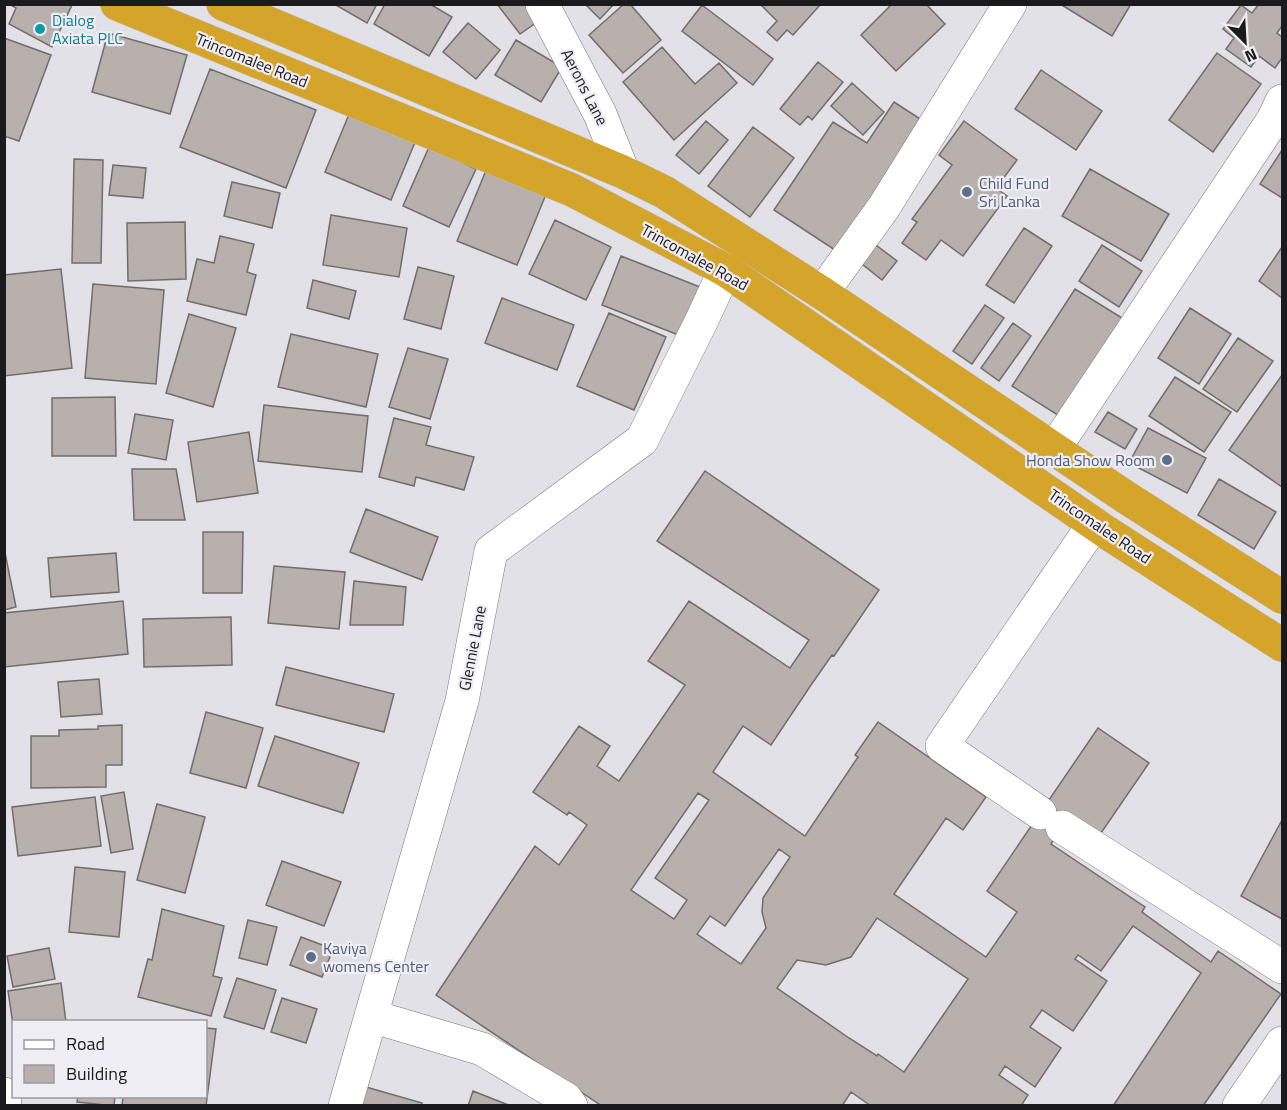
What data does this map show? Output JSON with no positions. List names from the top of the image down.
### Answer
{
  "streets": {
    "highway": ["Trincomalee Road"],
    "street": ["Aerons Lane", "Glennie Lane"]
  },
  "crossings": [
    ["Trincomalee Road", "Glennie Lane"]
  ],
  "places": [
    "Dialog Axiata PLC",
    "Child Fund Sri Lanka",
    "Honda Show Room",
    "Kaviya womens Center"
  ],
  "legend": ["Road", "Building"],
  "north": "bottom right"
}
